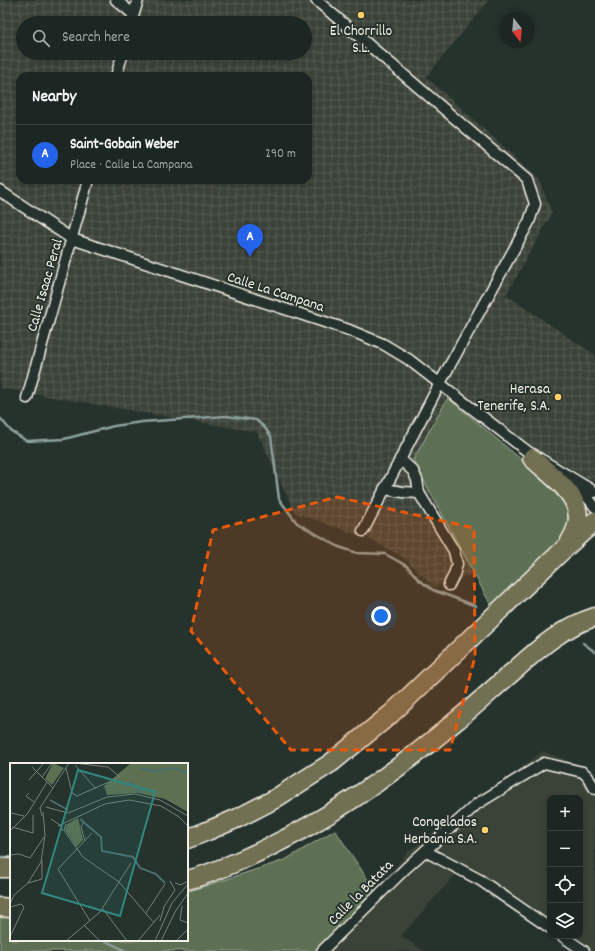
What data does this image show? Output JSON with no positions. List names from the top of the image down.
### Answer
{
  "streets": {
    "street": ["Calle Isaac Peral", "Calle La Campana", "Calle la Batata"]
  },
  "crossings": [
    ["Calle Isaac Peral", "Calle La Campana"]
  ],
  "places": ["El Chorrillo S.L.", "Herasa Tenerife, S.A.", "Congelados Herbania S.A."],
  "north": "bottom",
  "page": {
    "search": "Search here",
    "heading": "Nearby",
    "list": [
      {
        "mark": "A",
        "name": "Saint-Gobain Weber",
        "note": "Place · Calle La Campana",
        "value": "290 m"
      }
    ],
    "pins": "A",
    "map_buttons": ["+", "−"]
  }
}
